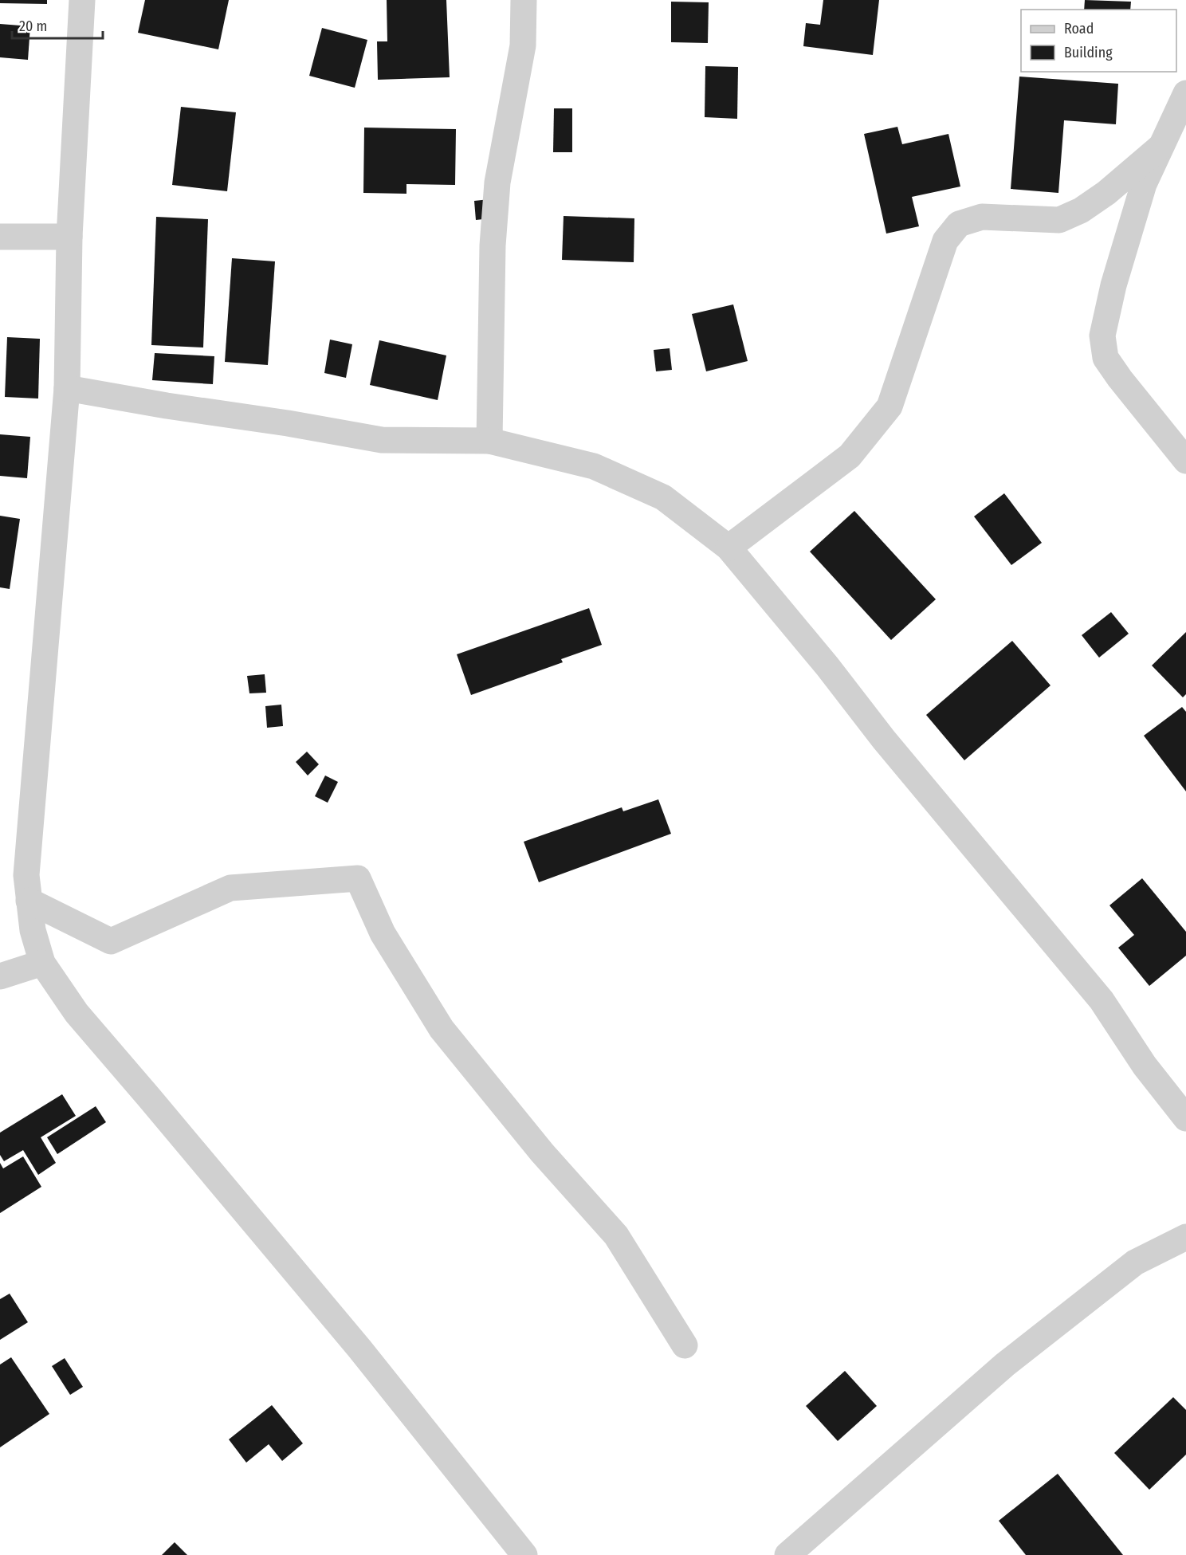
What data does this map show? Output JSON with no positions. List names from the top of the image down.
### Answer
{
  "legend": ["Road", "Building"],
  "scale_bar": "20 m"
}
